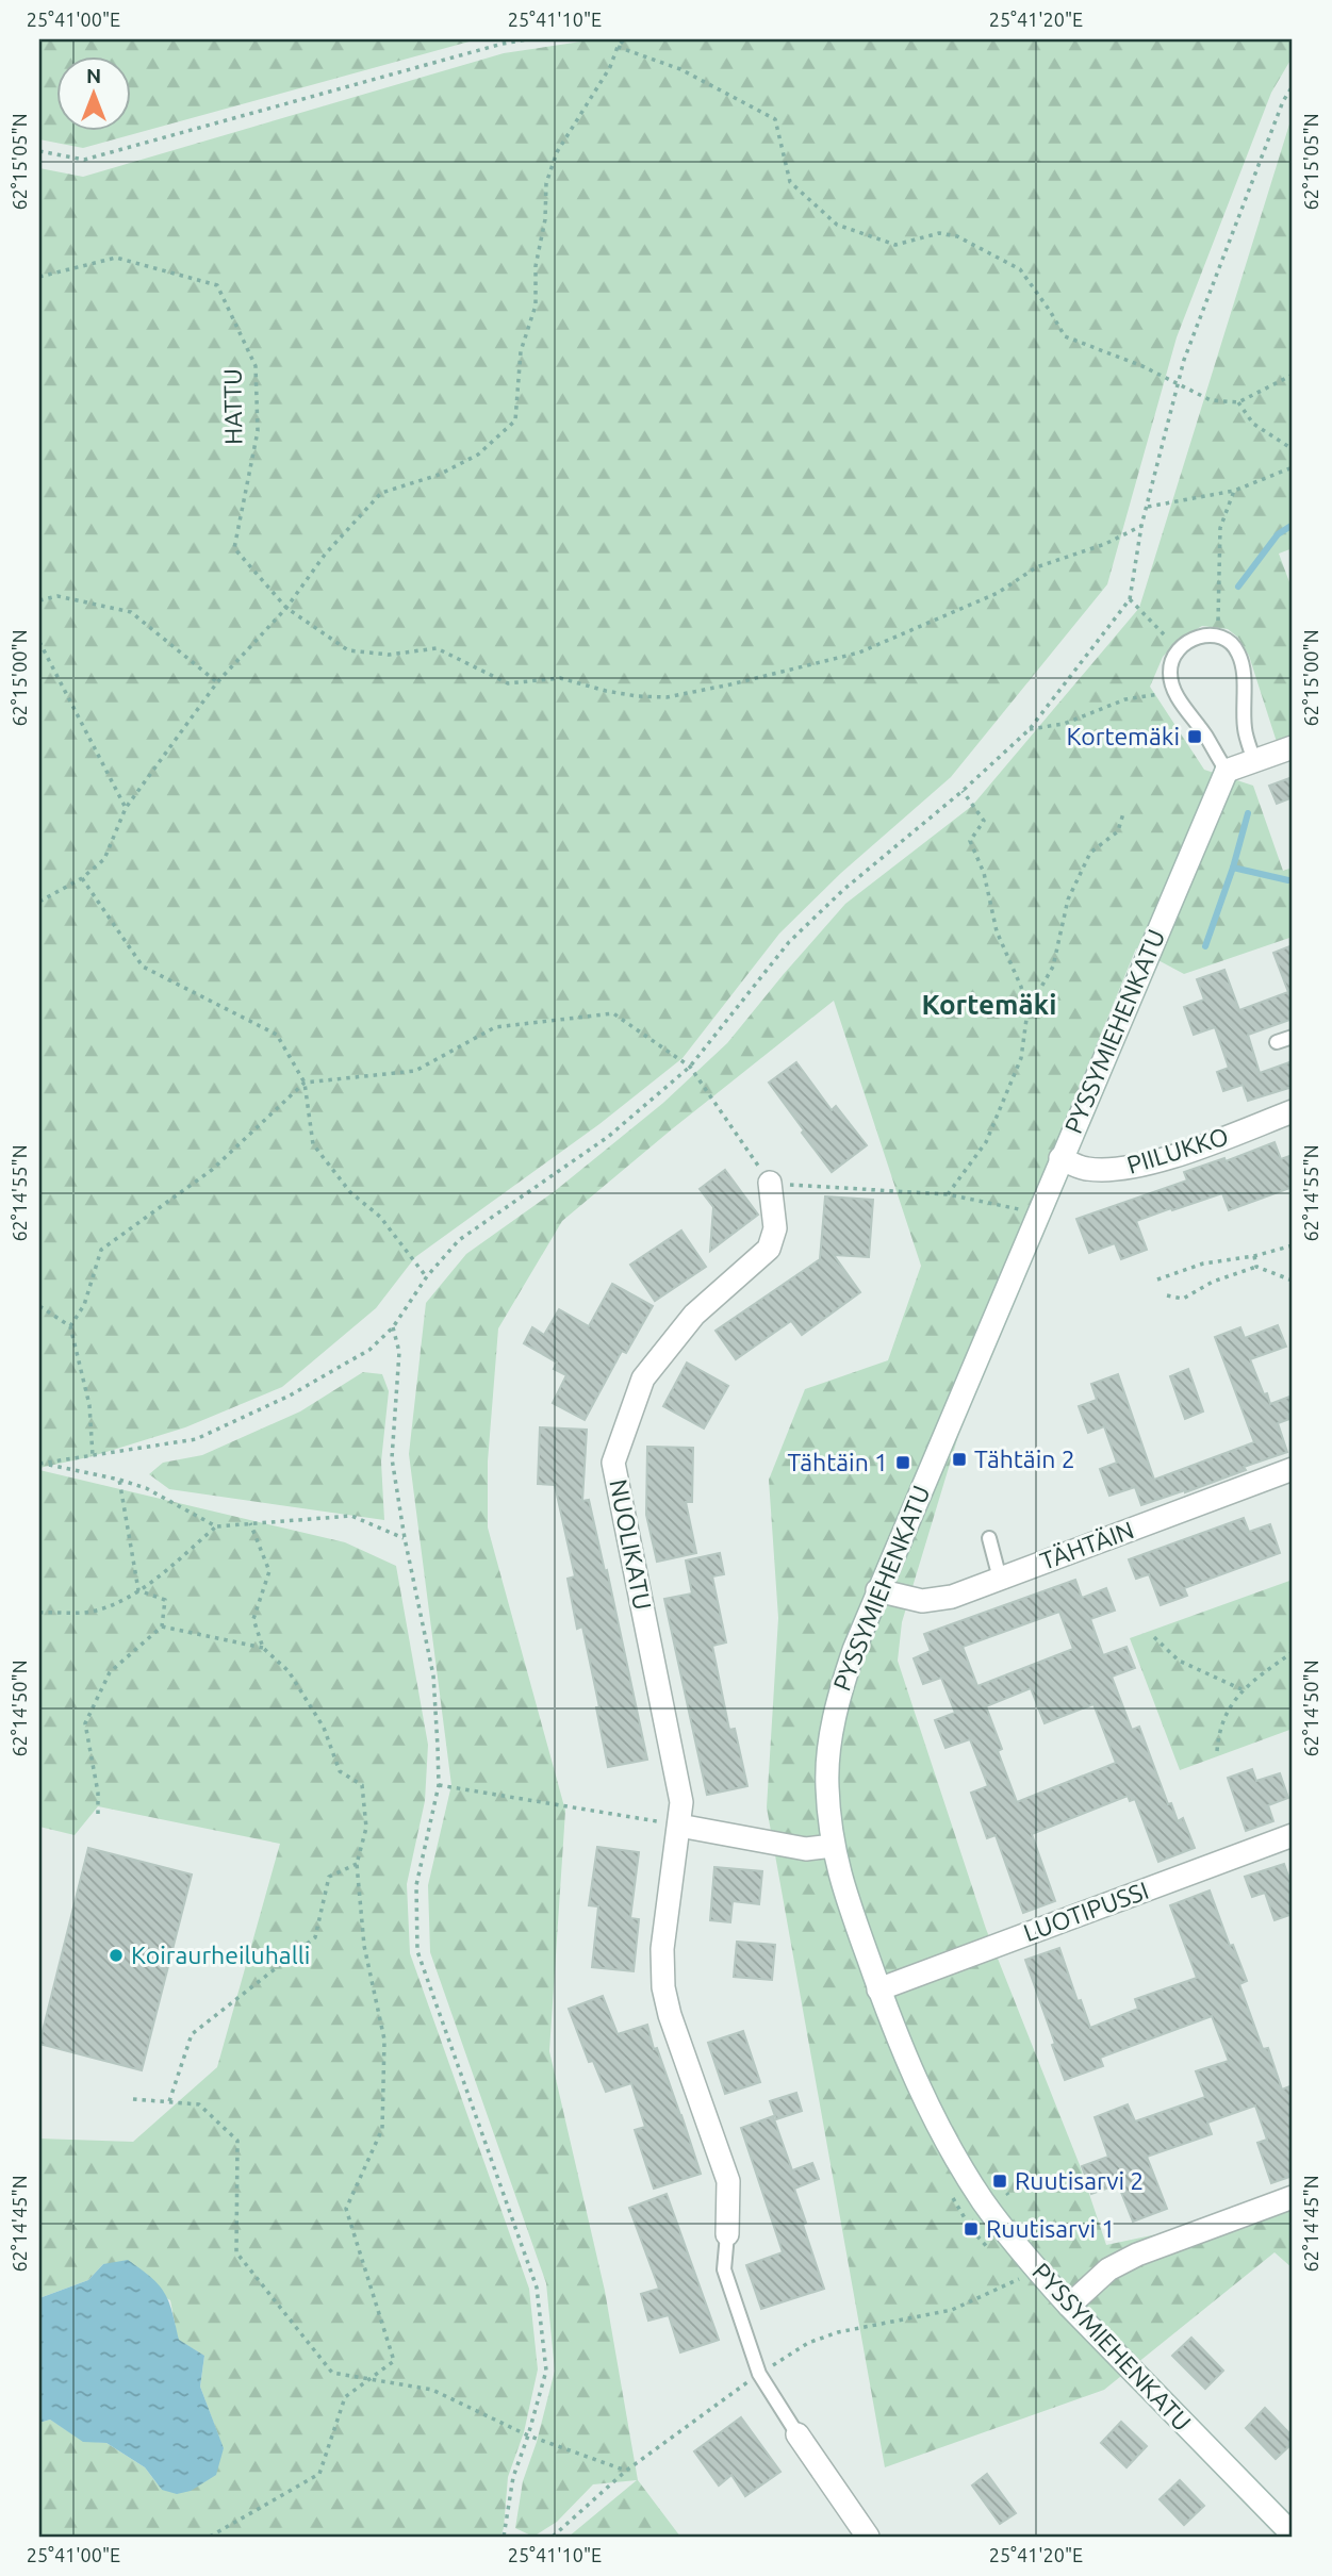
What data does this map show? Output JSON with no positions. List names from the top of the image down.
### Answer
{
  "streets": {
    "street": [
      "PYSSYMIEHENKATU",
      "PIILUKKO",
      "NUOLIKATU",
      "TÄHTÄIN",
      "LUOTIPUSSI"
    ],
    "path": ["HATTU"]
  },
  "crossings": [
    ["PYSSYMIEHENKATU", "PIILUKKO"],
    ["PYSSYMIEHENKATU", "TÄHTÄIN"],
    ["PYSSYMIEHENKATU", "LUOTIPUSSI"]
  ],
  "districts": ["Kortemäki"],
  "places": {
    "transit": [
      "Kortemäki",
      "Tähtäin 2",
      "Tähtäin 1",
      "Ruutisarvi 2",
      "Ruutisarvi 1"
    ],
    "other": ["Koiraurheiluhalli"]
  },
  "north": "top",
  "coordinates": [
    "25°41'00\"E",
    "25°41'10\"E",
    "25°41'20\"E",
    "62°15'05\"N",
    "62°15'00\"N",
    "62°14'55\"N",
    "62°14'50\"N",
    "62°14'45\"N"
  ]
}
